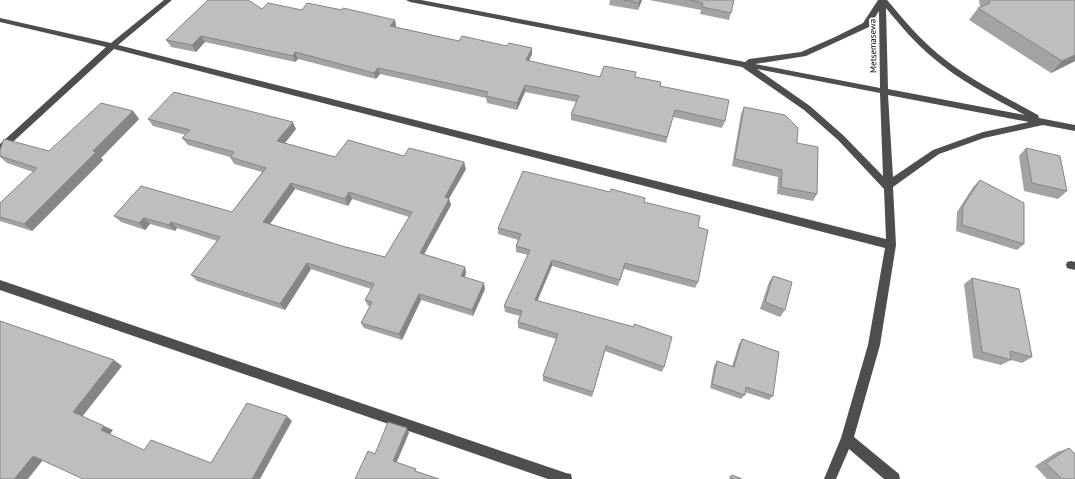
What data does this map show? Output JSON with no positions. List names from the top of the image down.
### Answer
{
  "streets": {
    "street": ["Metsemasewa"]
  }
}
